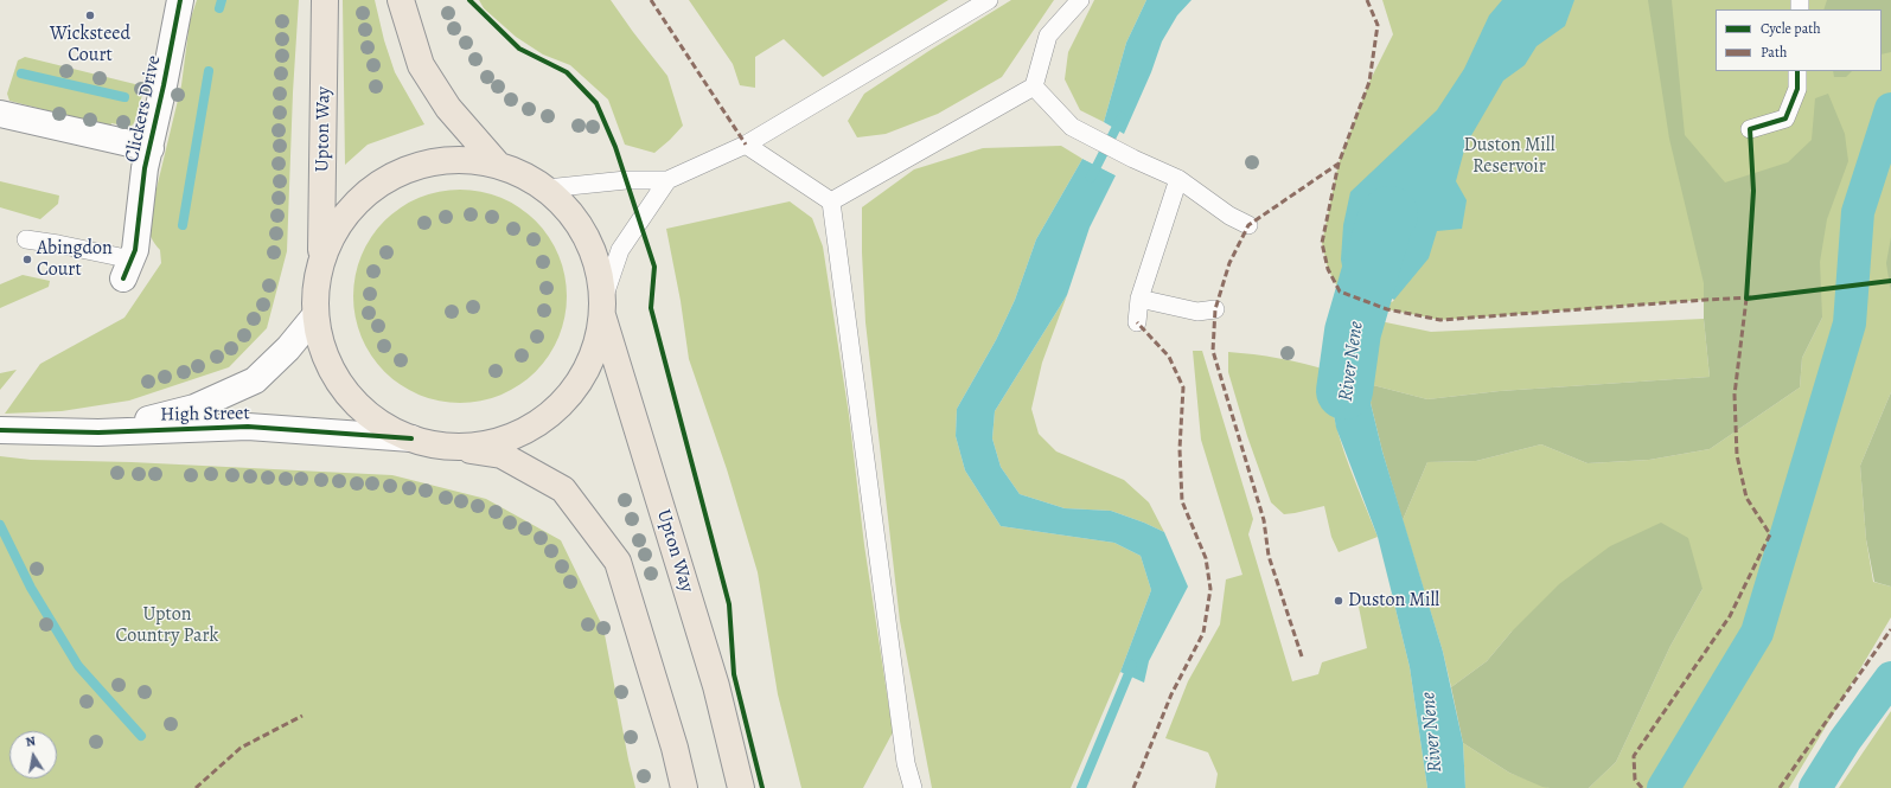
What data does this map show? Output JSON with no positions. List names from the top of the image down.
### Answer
{
  "streets": {
    "highway": ["Upton Way"],
    "street": ["Clickers Drive", "High Street"]
  },
  "water": ["River Nene"],
  "parks": ["Duston Mill Reservoir", "Upton Country Park"],
  "places": ["Wicksteed Court", "Abingdon Court", "Duston Mill"],
  "legend": ["Cycle path", "Path"],
  "north": "top"
}
